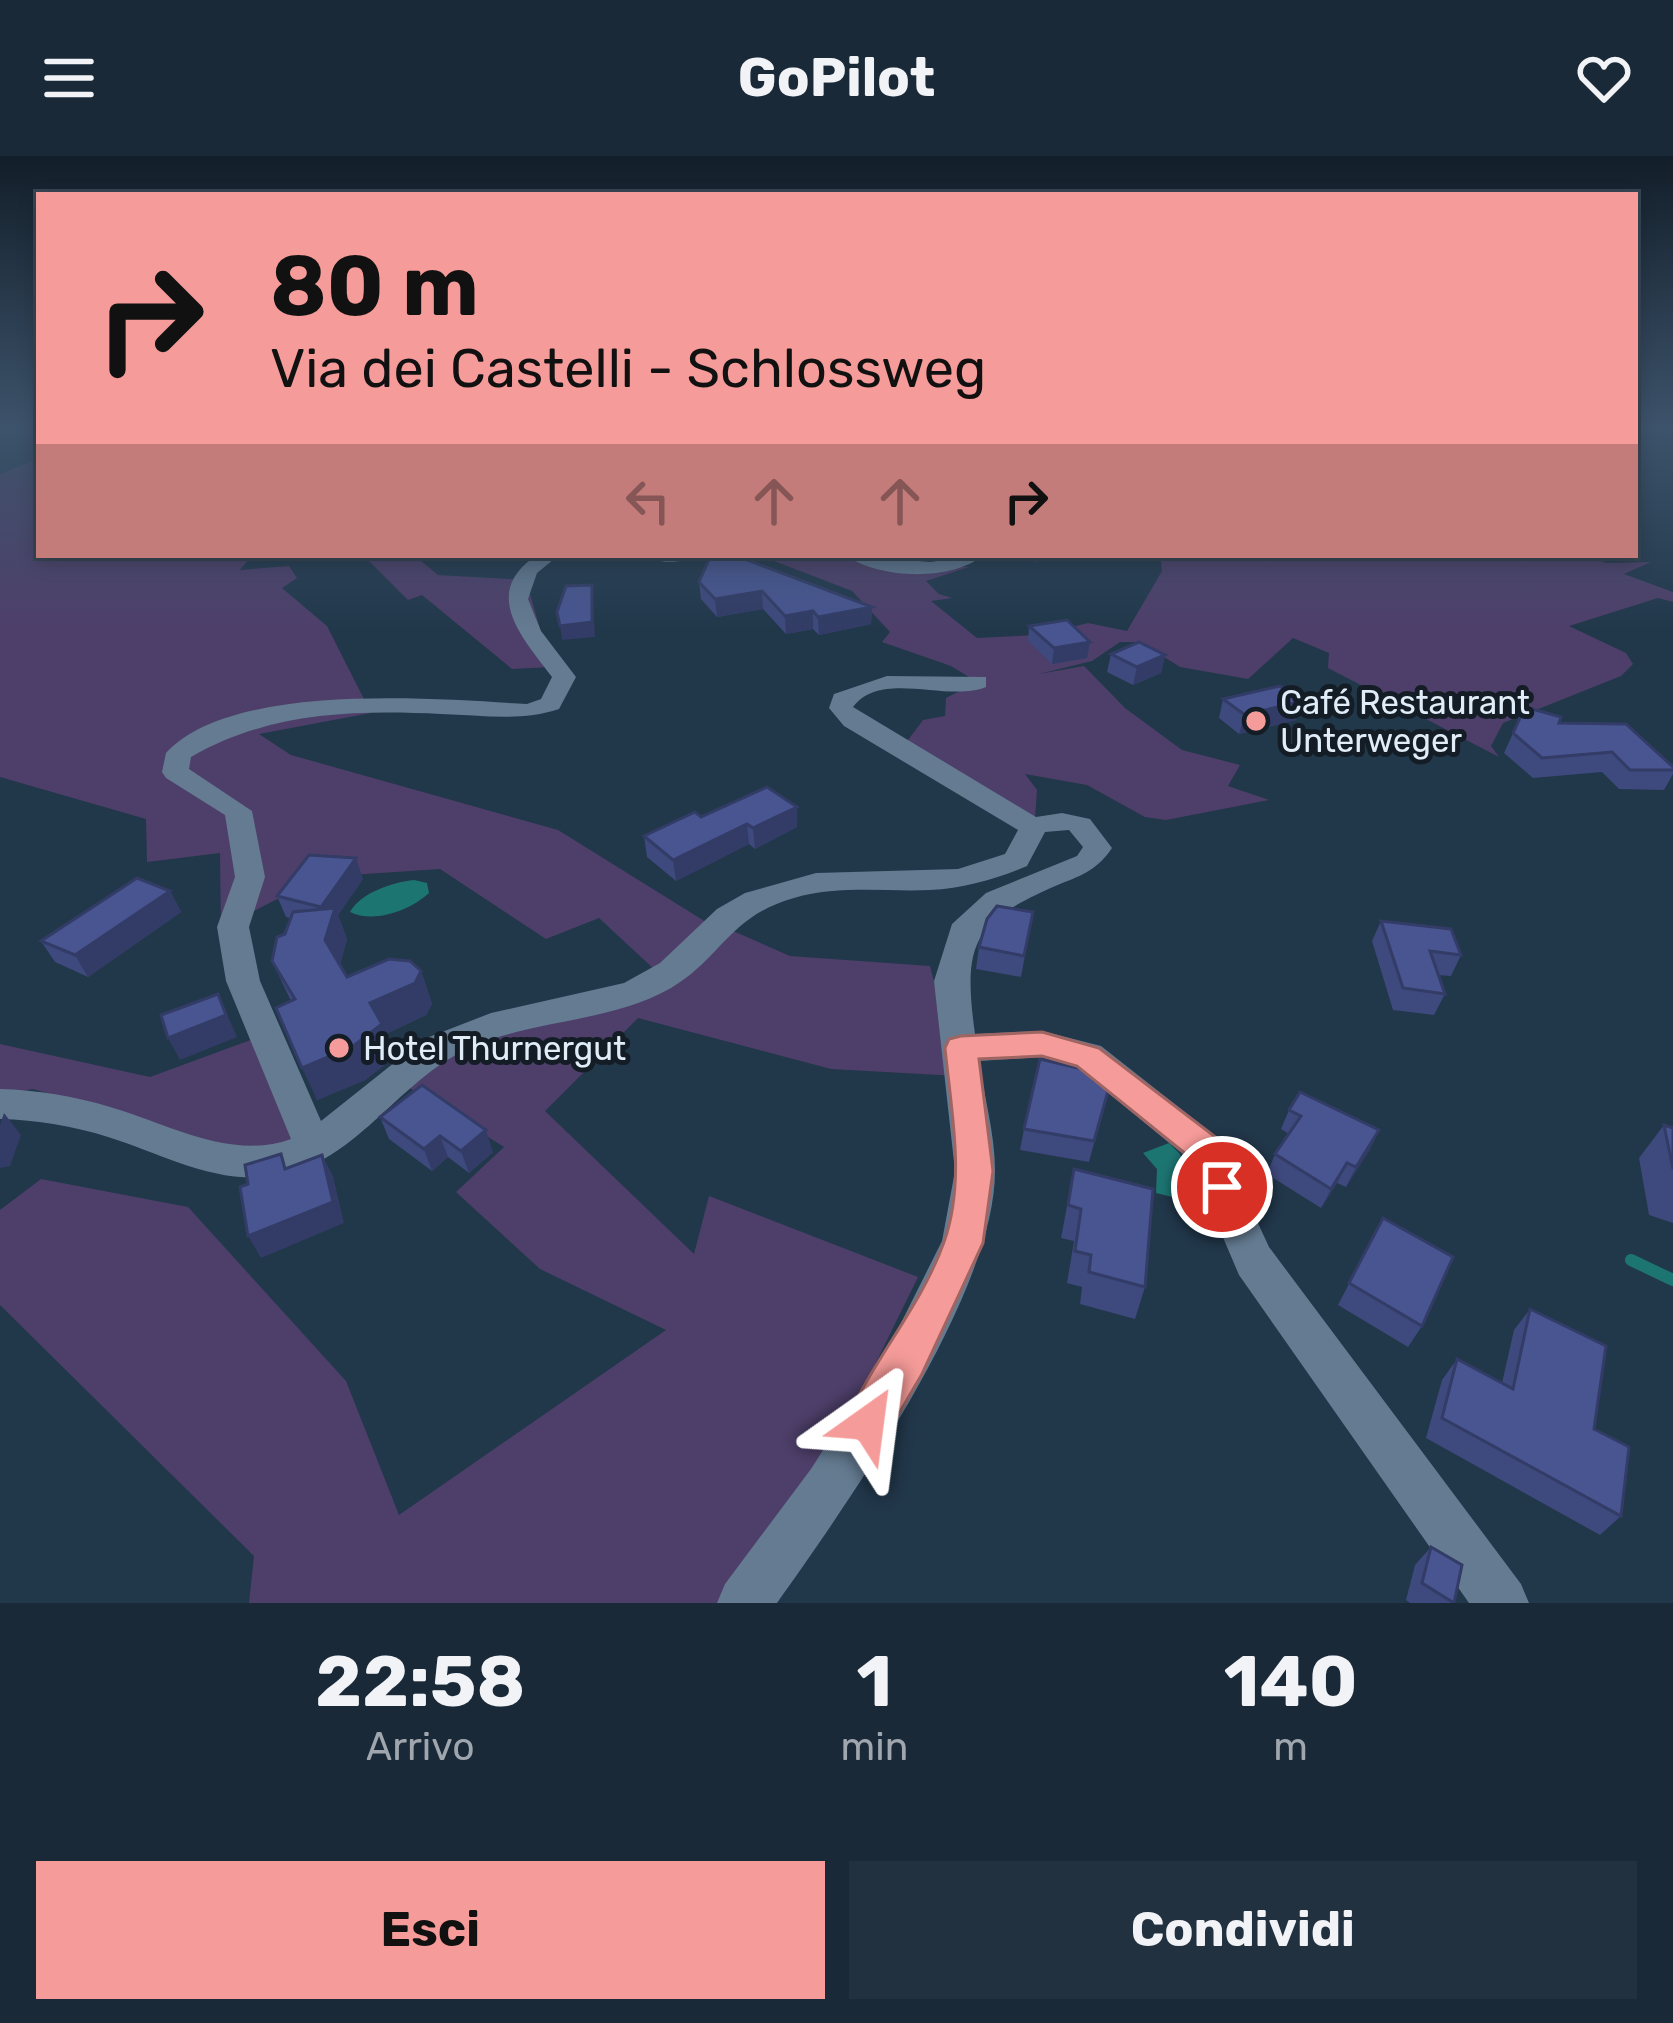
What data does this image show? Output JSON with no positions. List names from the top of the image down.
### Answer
{
  "places": ["Café Restaurant Unterweger", "Hotel Thurnergut"],
  "page": {
    "header": "GoPilot",
    "turn": ["80 m", "Via dei Castelli - Schlossweg"],
    "eta": [
      "22:58",
      "Arrivo",
      "1",
      "min",
      "140",
      "m"
    ],
    "buttons": ["Esci", "Condividi"]
  }
}
